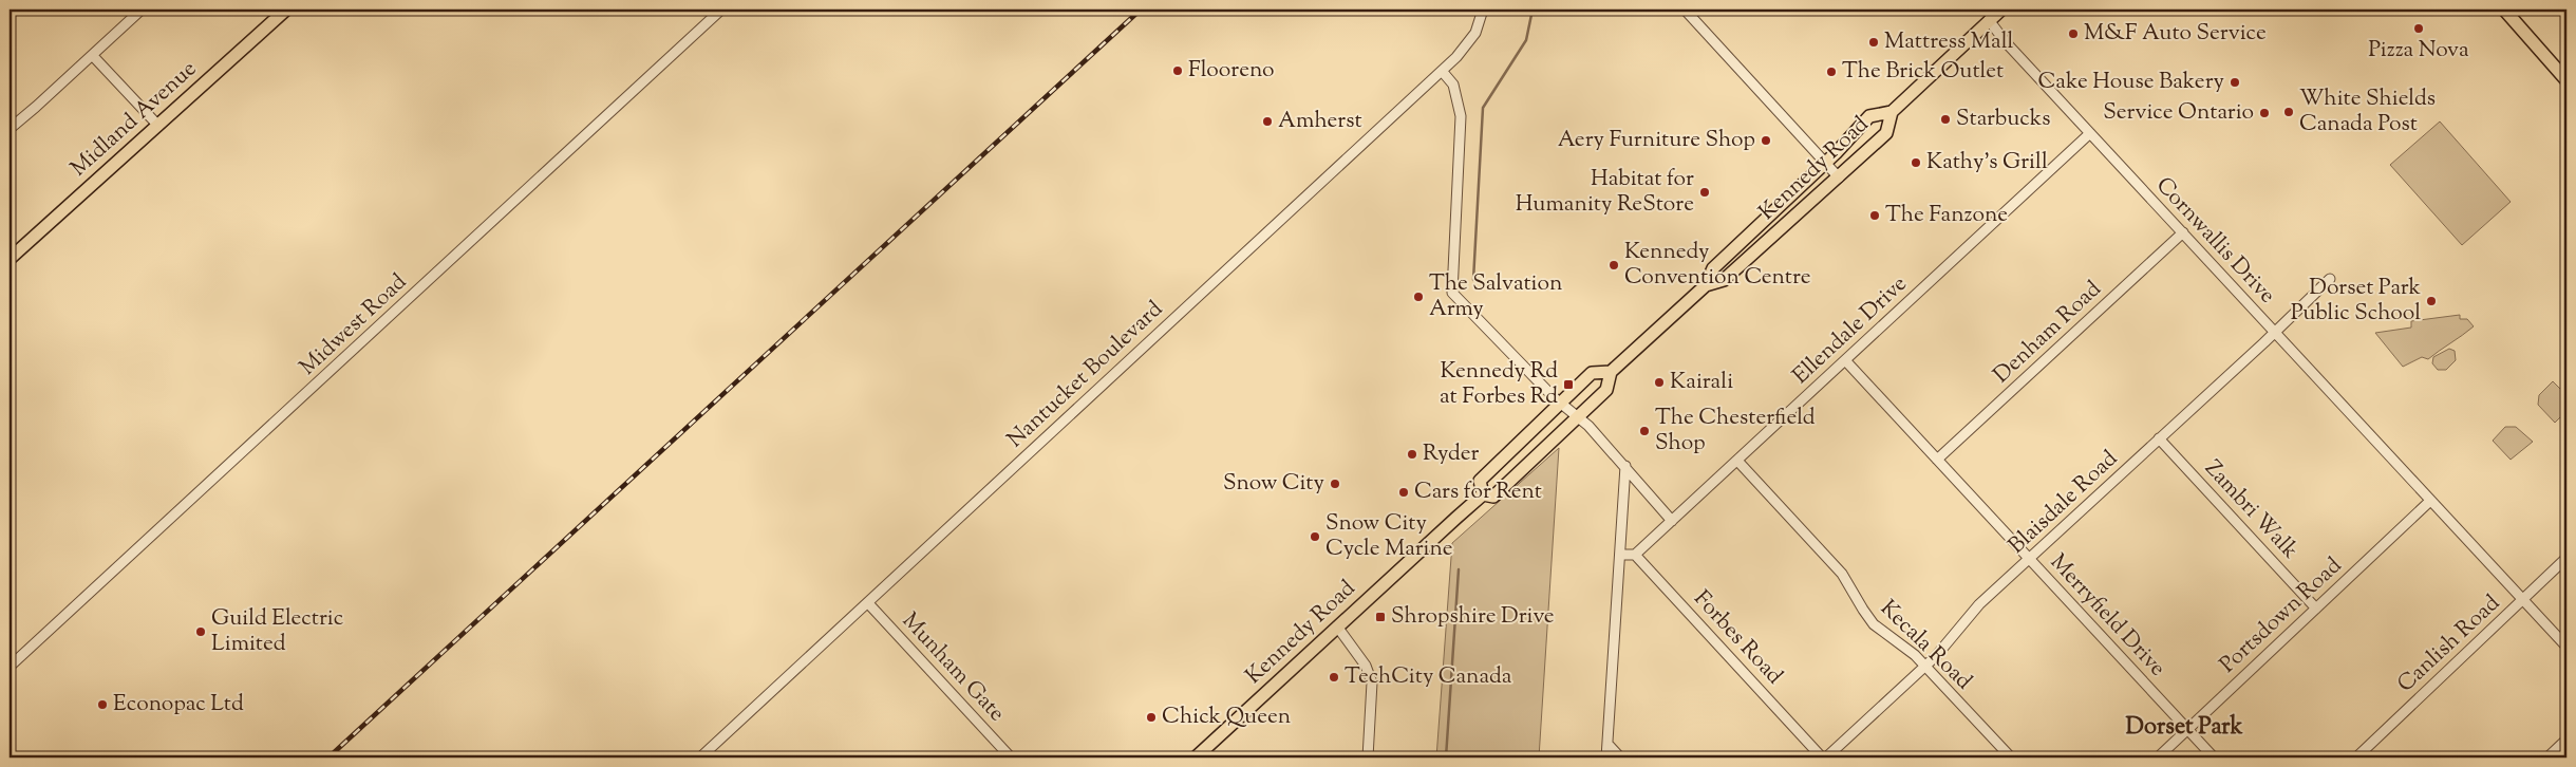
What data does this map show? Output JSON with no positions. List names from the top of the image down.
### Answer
{
  "streets": {
    "main road": ["Midland Avenue", "Kennedy Road"],
    "street": [
      "Cornwallis Drive",
      "Midwest Road",
      "Ellendale Drive",
      "Denham Road",
      "Nantucket Boulevard",
      "Blaisdale Road",
      "Zambri Walk",
      "Merryfield Drive",
      "Portsdown Road",
      "Forbes Road",
      "Canlish Road",
      "Kecala Road",
      "Munham Gate"
    ]
  },
  "crossings": [
    ["Kennedy Road", "Cornwallis Drive"],
    ["Cornwallis Drive", "Ellendale Drive"],
    ["Cornwallis Drive", "Denham Road"],
    ["Cornwallis Drive", "Blaisdale Road"],
    ["Cornwallis Drive", "Portsdown Road"],
    ["Cornwallis Drive", "Canlish Road"],
    ["Ellendale Drive", "Merryfield Drive"],
    ["Ellendale Drive", "Forbes Road"],
    ["Ellendale Drive", "Kecala Road"],
    ["Denham Road", "Merryfield Drive"],
    ["Nantucket Boulevard", "Munham Gate"],
    ["Blaisdale Road", "Zambri Walk"],
    ["Blaisdale Road", "Merryfield Drive"],
    ["Blaisdale Road", "Forbes Road"],
    ["Blaisdale Road", "Kecala Road"],
    ["Zambri Walk", "Portsdown Road"],
    ["Merryfield Drive", "Portsdown Road"]
  ],
  "districts": ["Dorset Park"],
  "places": {
    "other": [
      "Pizza Nova",
      "M&F Auto Service",
      "Mattress Mall",
      "Flooreno",
      "The Brick Outlet",
      "Cake House Bakery",
      "White Shields Canada Post",
      "Service Ontario",
      "Starbucks",
      "Amherst",
      "Aery Furniture Shop",
      "Kathy's Grill",
      "Habitat for Humanity ReStore",
      "The Fanzone",
      "Kennedy Convention Centre",
      "The Salvation Army",
      "Dorset Park Public School",
      "Kairali",
      "The Chesterfield Shop",
      "Ryder",
      "Snow City",
      "Cars for Rent",
      "Snow City Cycle Marine",
      "Guild Electric Limited",
      "TechCity Canada",
      "Econopac Ltd",
      "Chick Queen"
    ],
    "transit": ["Kennedy Rd at Forbes Rd", "Shropshire Drive"]
  }
}
